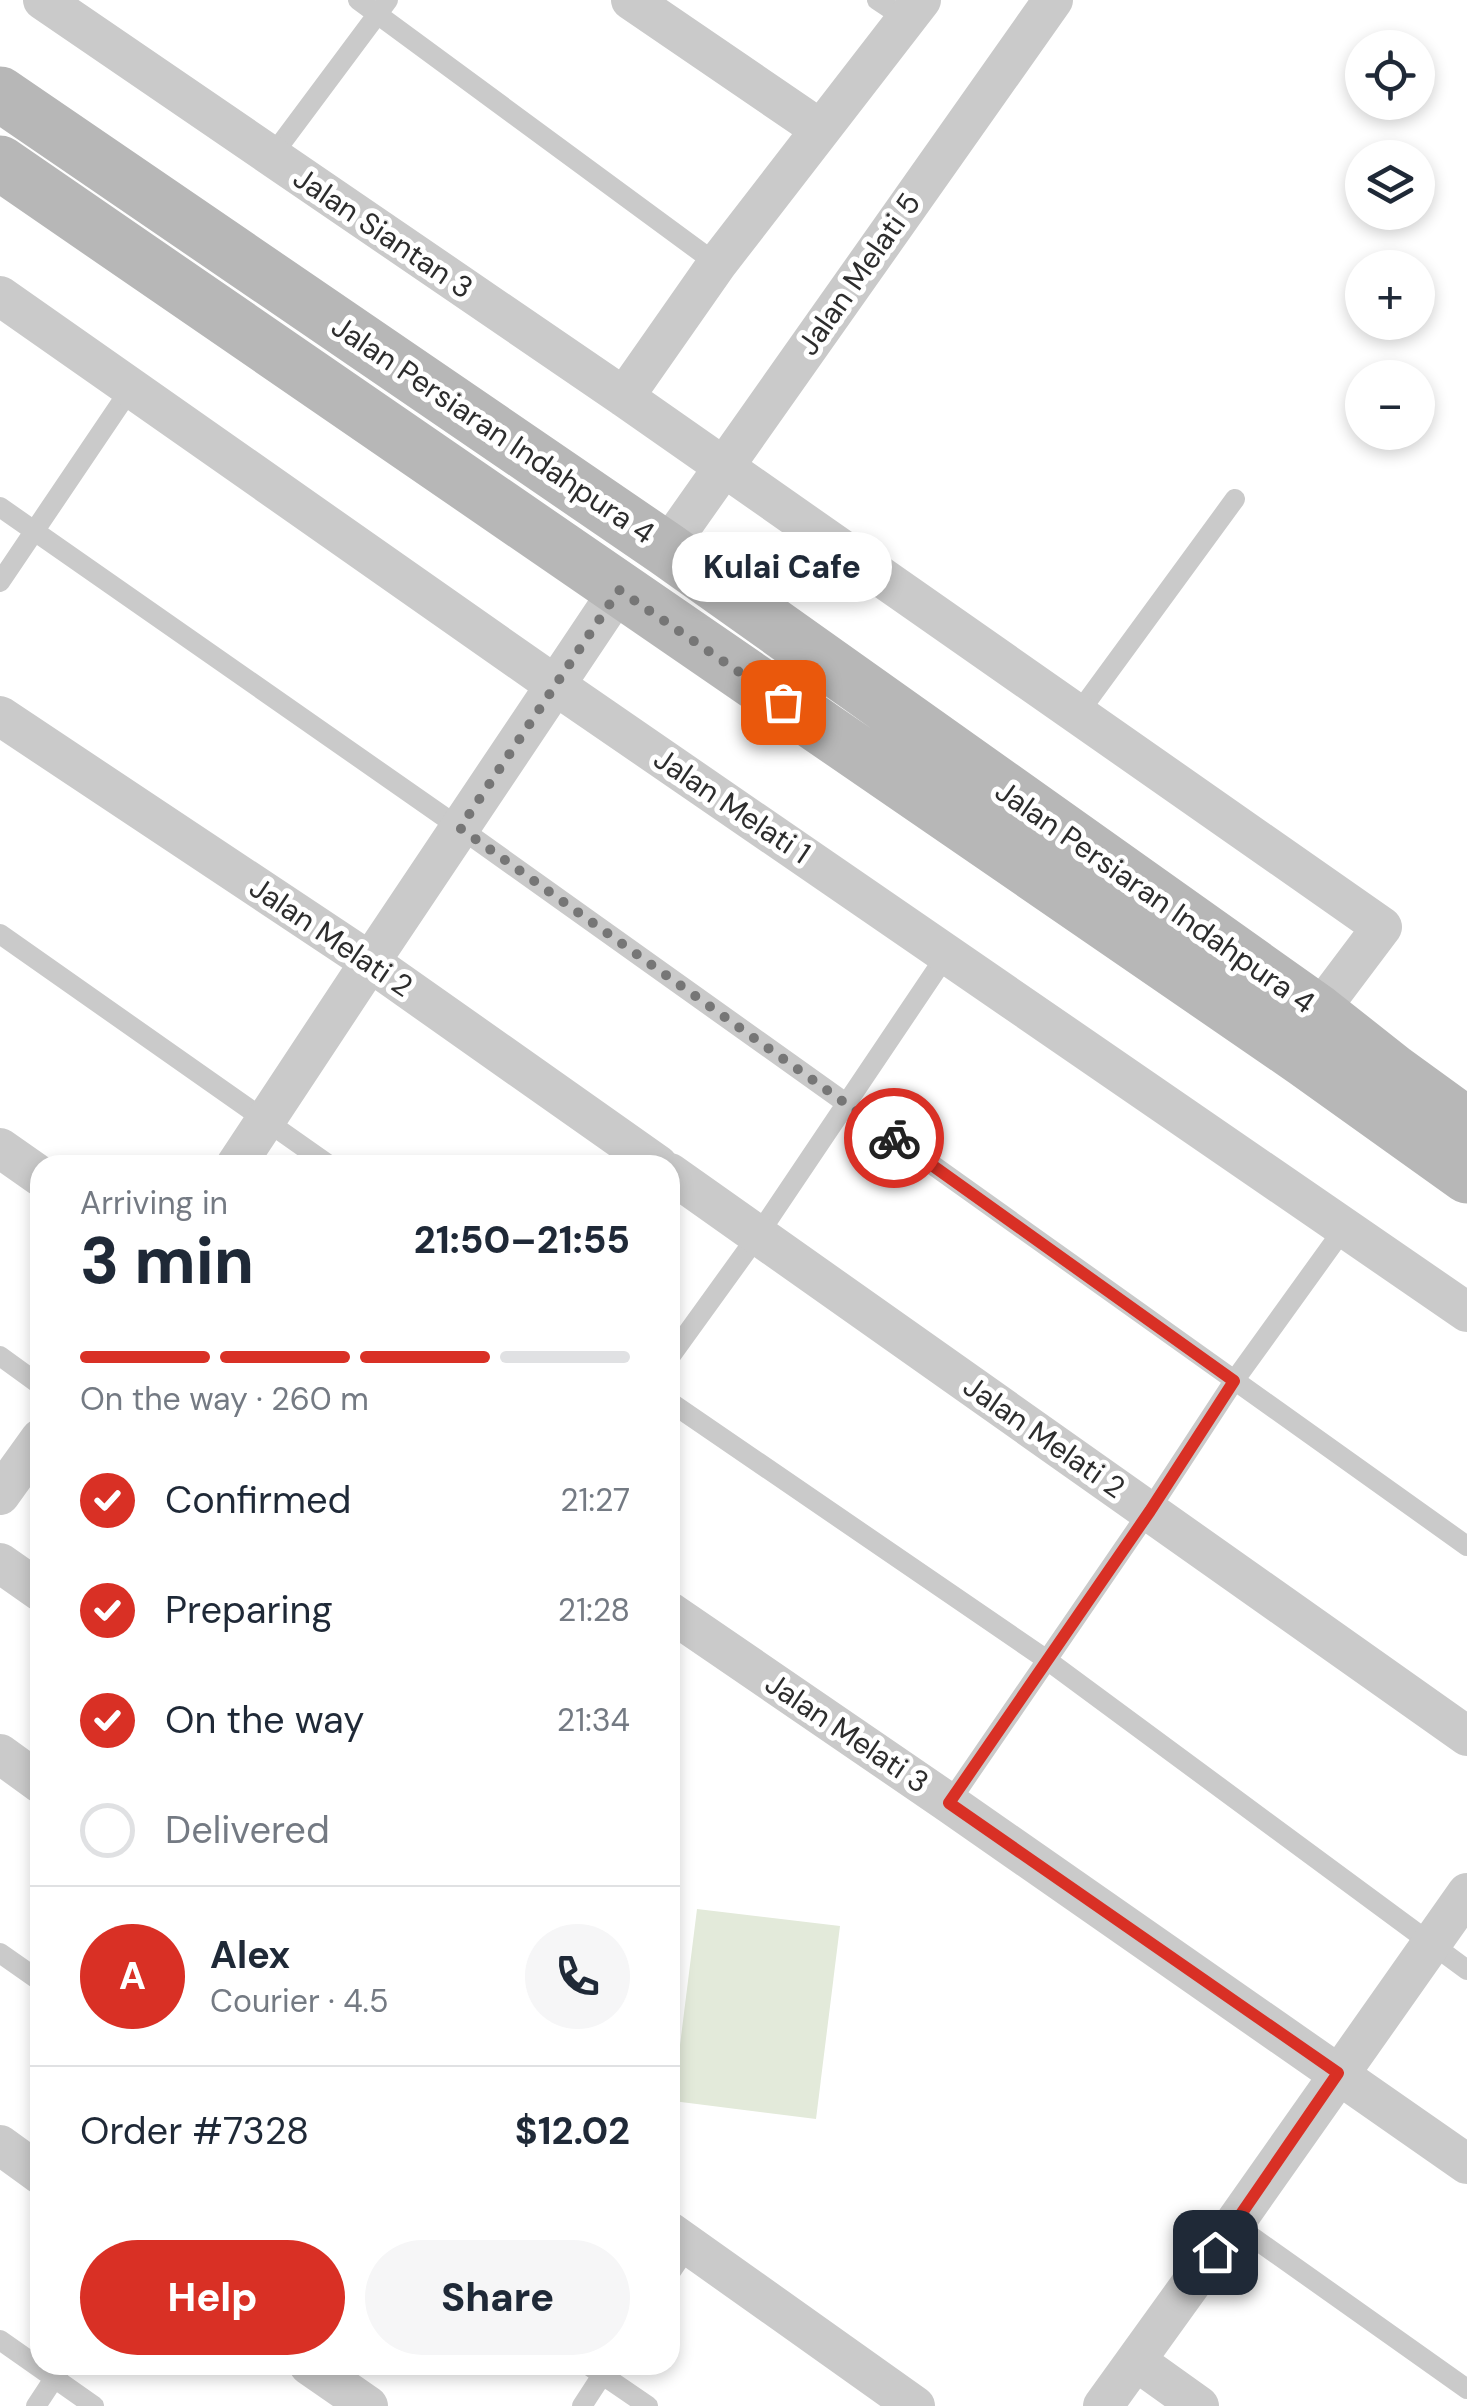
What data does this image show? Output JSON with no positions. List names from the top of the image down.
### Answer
{
  "streets": {
    "main road": ["Jalan Persiaran Indahpura 4"],
    "street": [
      "Jalan Siantan 3",
      "Jalan Melati 5",
      "Jalan Melati 1",
      "Jalan Melati 2",
      "Jalan Melati 3"
    ]
  },
  "crossings": [
    ["Jalan Siantan 3", "Jalan Melati 5"],
    ["Jalan Siantan 3", "Jalan Persiaran Indahpura 4"],
    ["Jalan Melati 5", "Jalan Persiaran Indahpura 4"]
  ],
  "places": ["Kulai Cafe"],
  "page": {
    "map_buttons": ["+", "−"],
    "bubble": "Kulai Cafe",
    "heading": ["3 min", "Arriving in", "21:50–21:55"],
    "panel": [
      "Alex",
      "Courier · 4.5",
      "Order #7328",
      "$12.02"
    ],
    "bar": "On the way · 260 m",
    "list": [
      ["Confirmed", "21:27"],
      ["Preparing", "21:28"],
      ["On the way", "21:34"],
      "Delivered"
    ],
    "round": "A",
    "buttons": ["Help", "Share"]
  }
}
